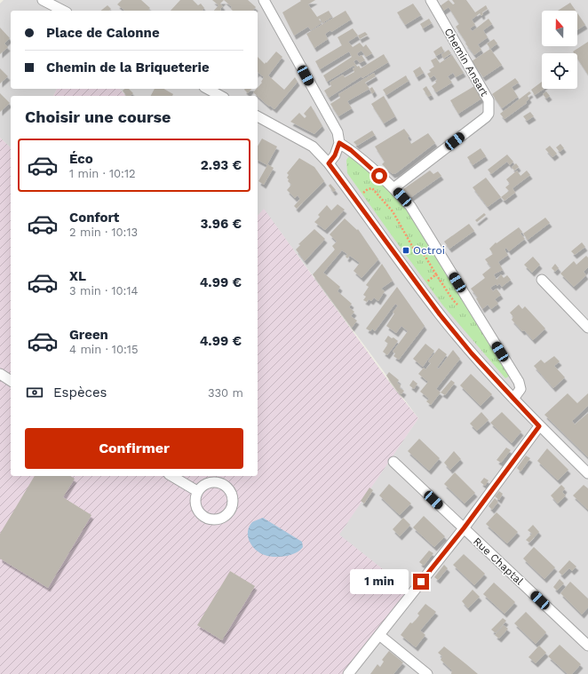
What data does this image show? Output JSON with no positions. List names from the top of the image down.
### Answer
{
  "streets": {
    "street": ["Chemin Ansart", "Rue Chaptal"]
  },
  "places": {
    "transit": ["Octroi"]
  },
  "north": "top",
  "page": {
    "banner": ["Place de Calonne", "Chemin de la Briqueterie"],
    "heading": "Choisir une course",
    "list": [
      {
        "name": "Éco",
        "note": "1 min · 10:12",
        "value": "2.93 €"
      },
      {
        "name": "Confort",
        "note": "2 min · 10:13",
        "value": "3.96 €"
      },
      {
        "name": "XL",
        "note": "3 min · 10:14",
        "value": "4.99 €"
      },
      {
        "name": "Green",
        "note": "4 min · 10:15",
        "value": "4.99 €"
      }
    ],
    "pay": ["Espèces", "330 m"],
    "buttons": "Confirmer",
    "bubble": "1 min"
  }
}
